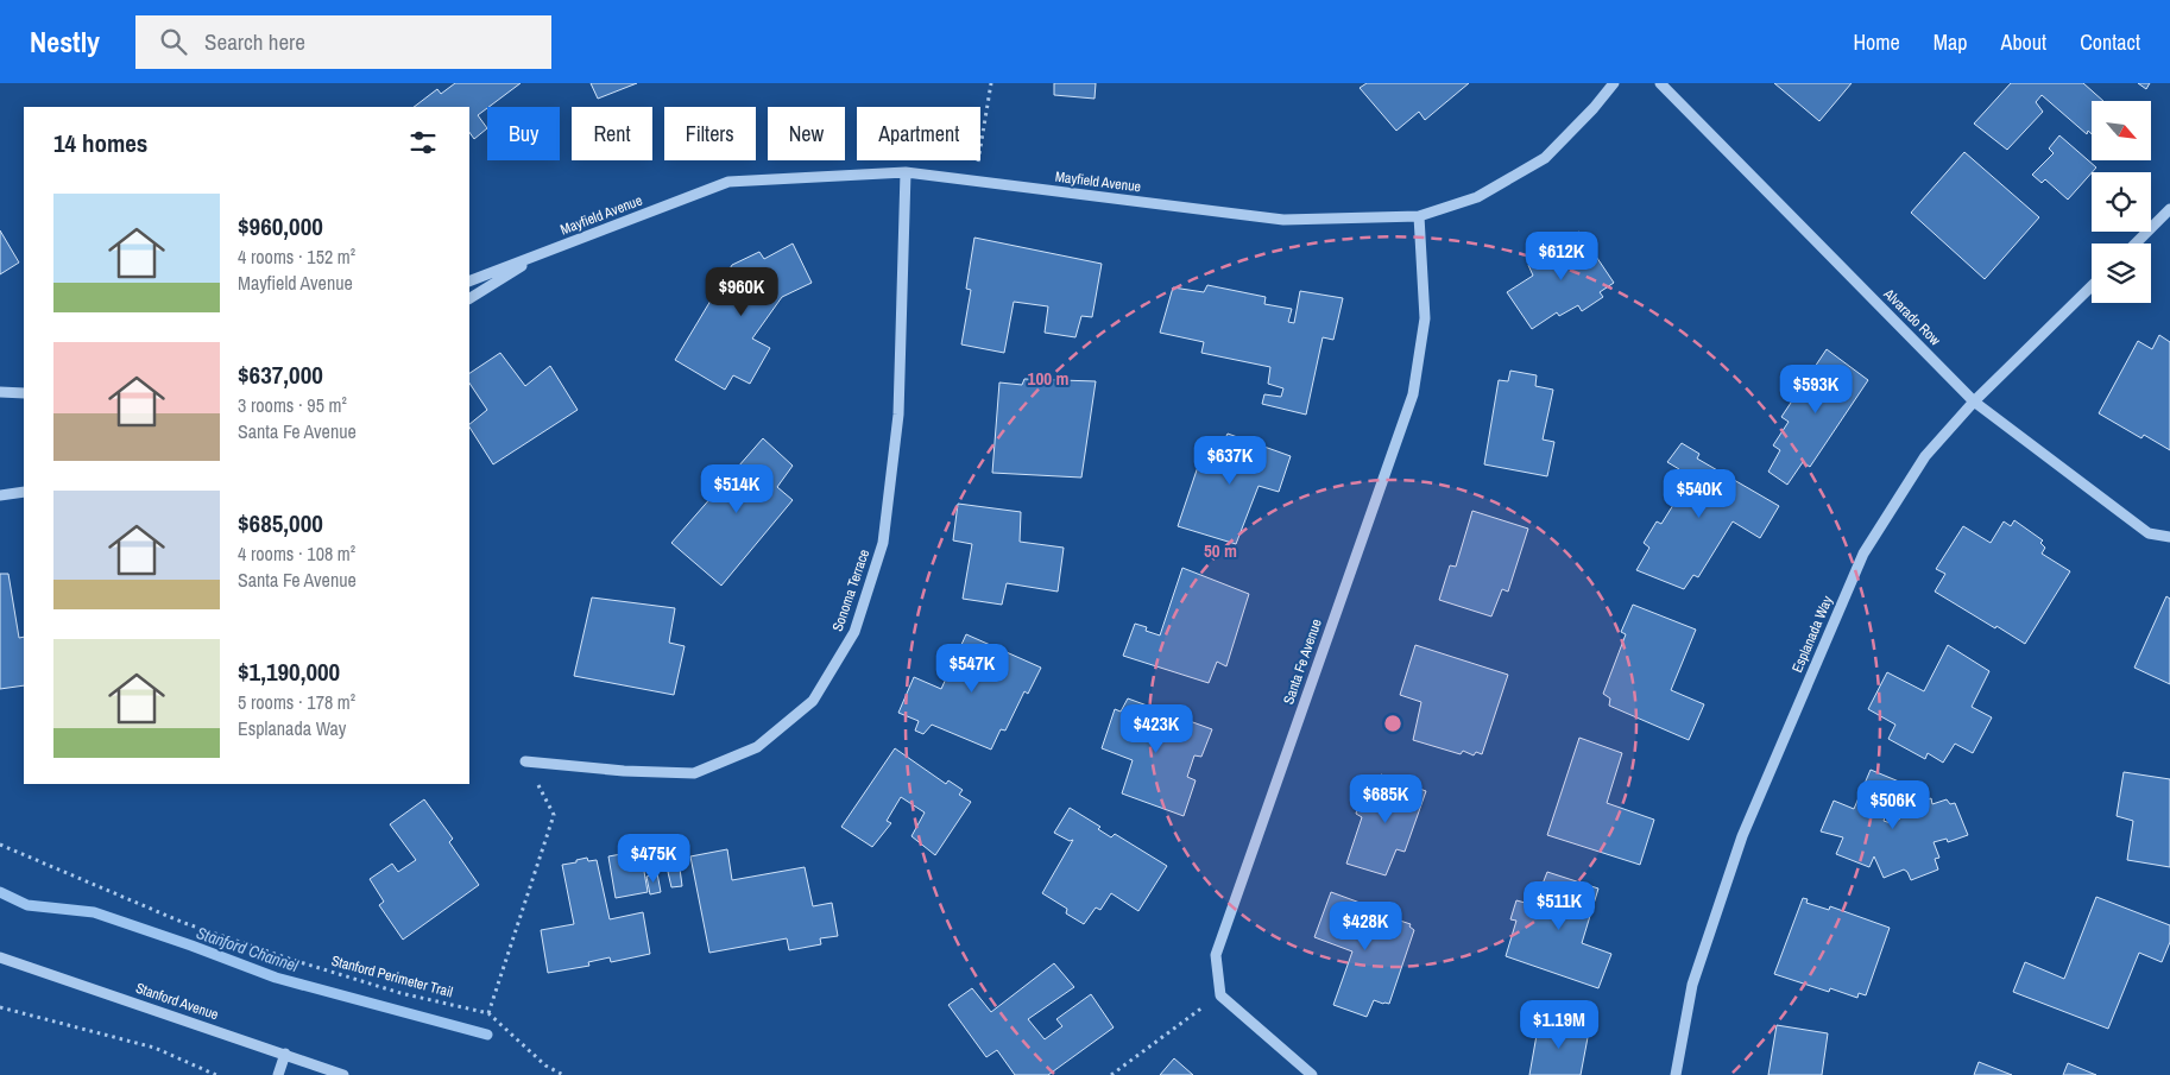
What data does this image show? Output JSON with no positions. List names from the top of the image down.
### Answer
{
  "streets": {
    "street": [
      "Mayfield Avenue",
      "Alvarado Row",
      "Sonoma Terrace",
      "Esplanada Way",
      "Santa Fe Avenue",
      "Stanford Avenue"
    ],
    "path": ["Stanford Perimeter Trail"]
  },
  "crossings": [
    ["Mayfield Avenue", "Sonoma Terrace"],
    ["Mayfield Avenue", "Santa Fe Avenue"],
    ["Alvarado Row", "Esplanada Way"]
  ],
  "water": ["Stanford Channel"],
  "north": "bottom right",
  "page": {
    "header": "Nestly",
    "search": "Search here",
    "nav": [
      "Home",
      "Map",
      "About",
      "Contact"
    ],
    "chip": [
      "Buy",
      "Rent",
      "Filters",
      "New",
      "Apartment"
    ],
    "heading": "14 homes",
    "list": [
      {
        "name": "$960,000",
        "note": "4 rooms · 152 m² · Mayfield Avenue"
      },
      {
        "name": "$637,000",
        "note": "3 rooms · 95 m² · Santa Fe Avenue"
      },
      {
        "name": "$685,000",
        "note": "4 rooms · 108 m² · Santa Fe Avenue"
      },
      {
        "name": "$1,190,000",
        "note": "5 rooms · 178 m² · Esplanada Way"
      }
    ],
    "price": [
      "$612K",
      "$960K",
      "$593K",
      "$637K",
      "$514K",
      "$540K",
      "$547K",
      "$423K",
      "$685K",
      "$506K",
      "$475K",
      "$511K",
      "$428K",
      "$1.19M"
    ]
  },
  "rings": ["100 m", "50 m"]
}
